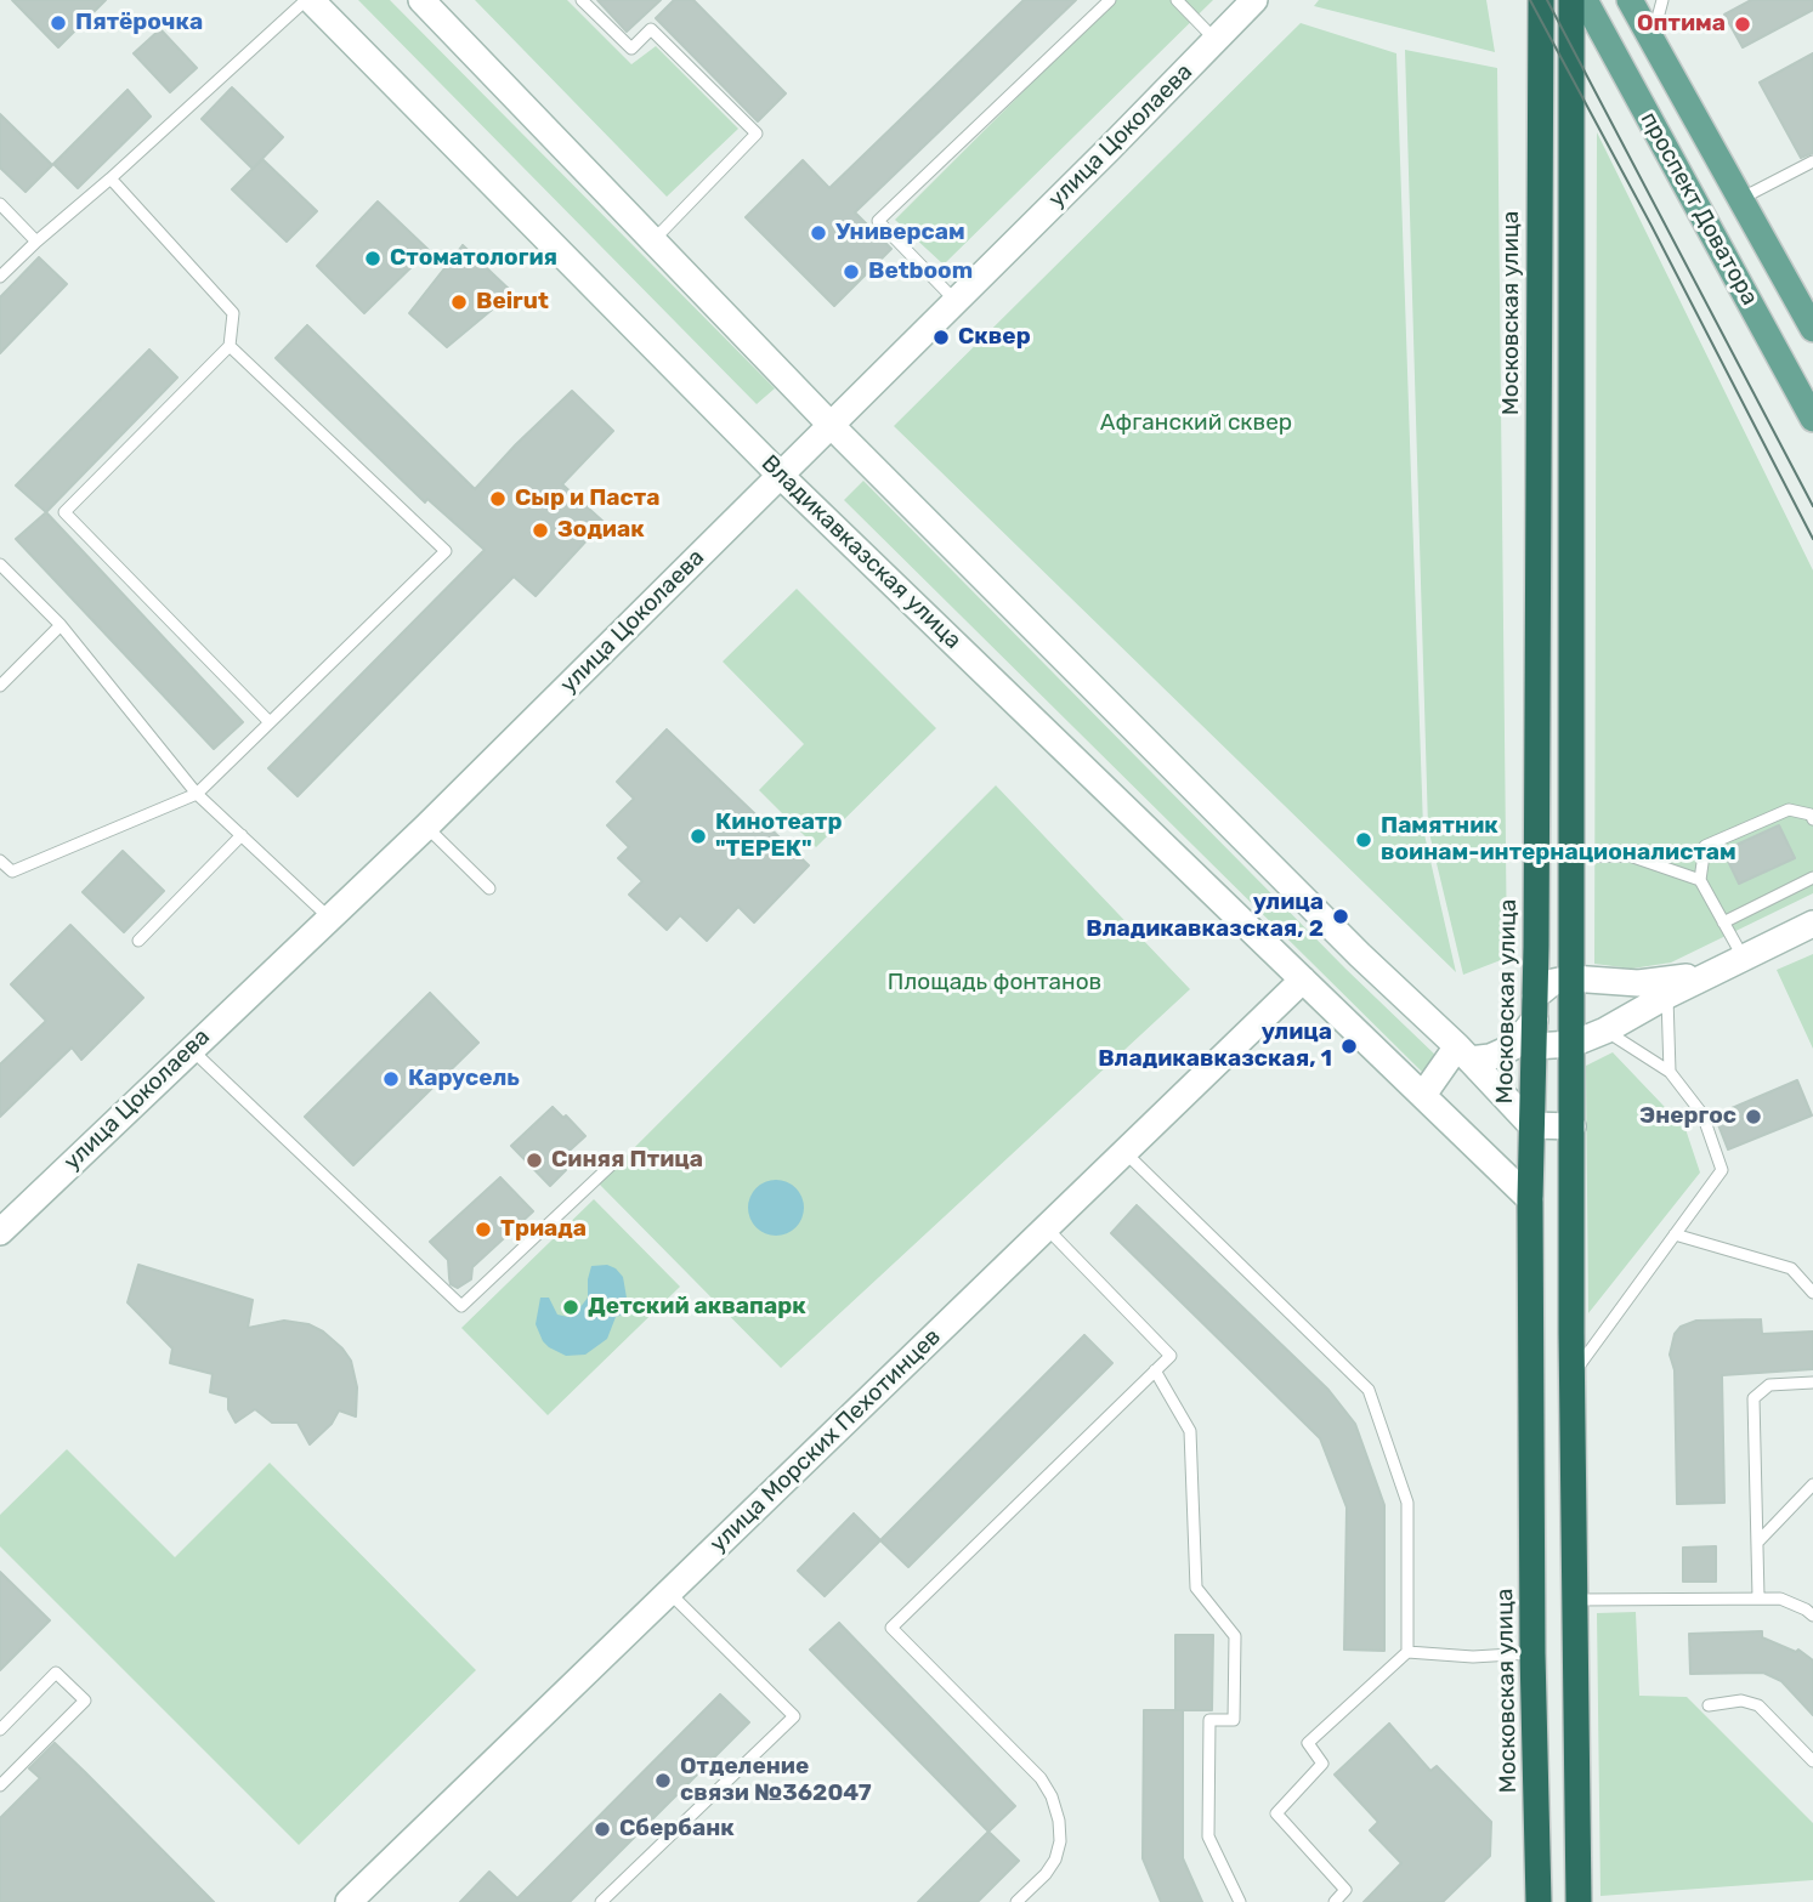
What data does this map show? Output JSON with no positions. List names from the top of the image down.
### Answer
{
  "streets": {
    "highway": ["Московская улица"],
    "main road": ["проспект Доватора"],
    "street": ["улица Цоколаева", "Владикавказская улица", "улица Морских Пехотинцев"]
  },
  "crossings": [
    ["улица Цоколаева", "Владикавказская улица"],
    ["Московская улица", "Владикавказская улица"],
    ["Владикавказская улица", "улица Морских Пехотинцев"]
  ],
  "parks": ["Афганский сквер", "Площадь фонтанов"],
  "places": [
    "Пятёрочка",
    "Оптима",
    "Универсам",
    "Стоматология",
    "Betboom",
    "Beirut",
    "Сквер",
    "Сыр и Паста",
    "Зодиак",
    "Кинотеатр \"ТЕРЕК\"",
    "Памятник воинам-интернационалистам",
    "улица Владикавказская, 2",
    "улица Владикавказская, 1",
    "Карусель",
    "Энергос",
    "Синяя Птица",
    "Триада",
    "Детский аквапарк",
    "Отделение связи №362047",
    "Сбербанк"
  ]
}
